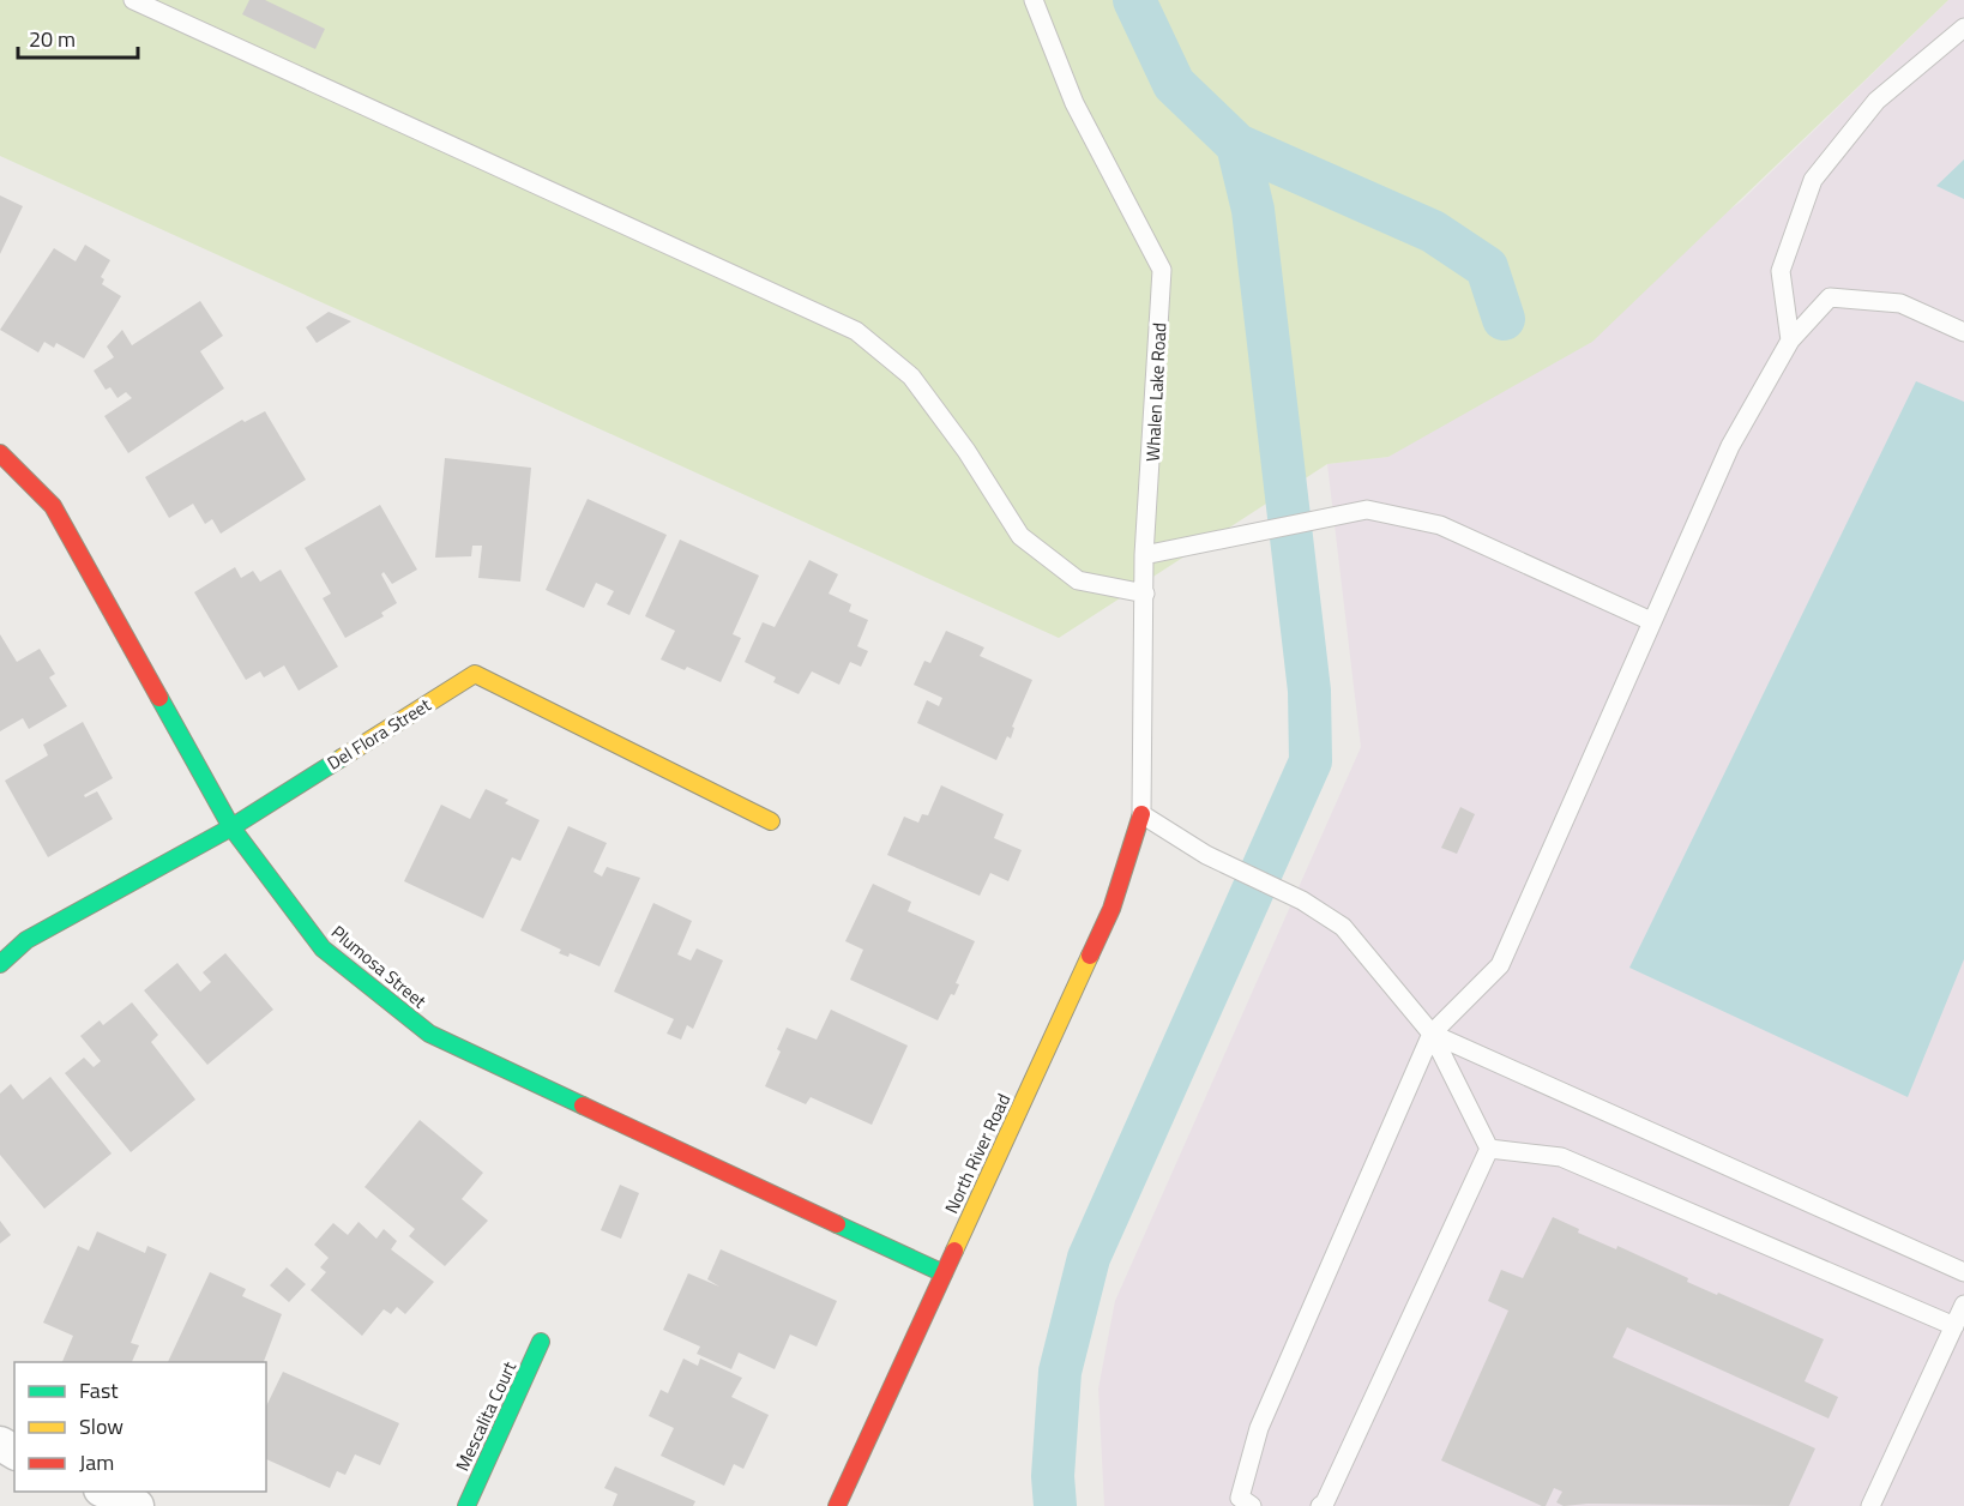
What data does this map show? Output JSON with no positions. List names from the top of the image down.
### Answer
{
  "streets": {
    "street": [
      "Del Flora Street",
      "Plumosa Street",
      "North River Road",
      "Mescalita Court"
    ],
    "lane": ["Whalen Lake Road"]
  },
  "crossings": [
    ["Whalen Lake Road", "North River Road"],
    ["Del Flora Street", "Plumosa Street"],
    ["Plumosa Street", "North River Road"]
  ],
  "legend": ["Fast", "Slow", "Jam"],
  "scale_bar": "20 m"
}
